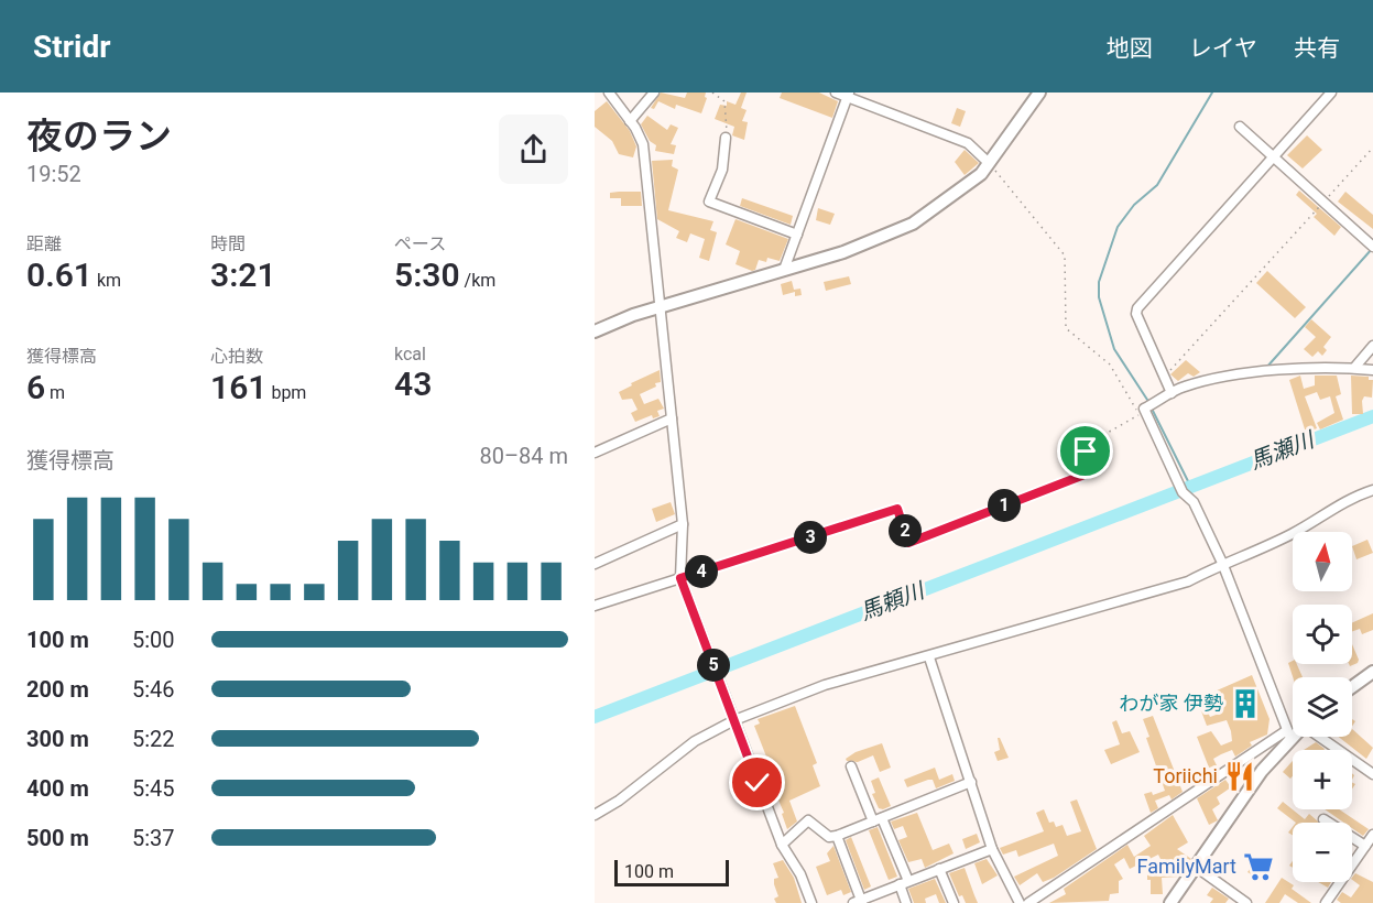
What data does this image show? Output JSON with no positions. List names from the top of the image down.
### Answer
{
  "water": ["馬瀬川", "馬頼川"],
  "places": {
    "building": ["わが家 伊勢"],
    "restaurant": ["Toriichi"],
    "supermarket": ["FamilyMart"]
  },
  "scale_bar": "100 m",
  "north": "top",
  "page": {
    "header": "Stridr",
    "nav": ["地図", "レイヤ", "共有"],
    "heading": ["夜のラン", "19:52"],
    "stats": [
      ["距離", "0.61 km"],
      ["時間", "3:21"],
      ["ペース", "5:30 /km"],
      ["獲得標高", "6 m"],
      ["心拍数", "161 bpm"],
      ["kcal", "43"]
    ],
    "chart": ["獲得標高", "80–84 m"],
    "pins": [
      "1",
      "2",
      "3",
      "4",
      "5"
    ],
    "map_buttons": ["+", "−"],
    "list": [
      {
        "name": "100 m",
        "note": "5:00"
      },
      {
        "name": "200 m",
        "note": "5:46"
      },
      {
        "name": "300 m",
        "note": "5:22"
      },
      {
        "name": "400 m",
        "note": "5:45"
      },
      {
        "name": "500 m",
        "note": "5:37"
      }
    ],
    "scale": "100 m"
  }
}
